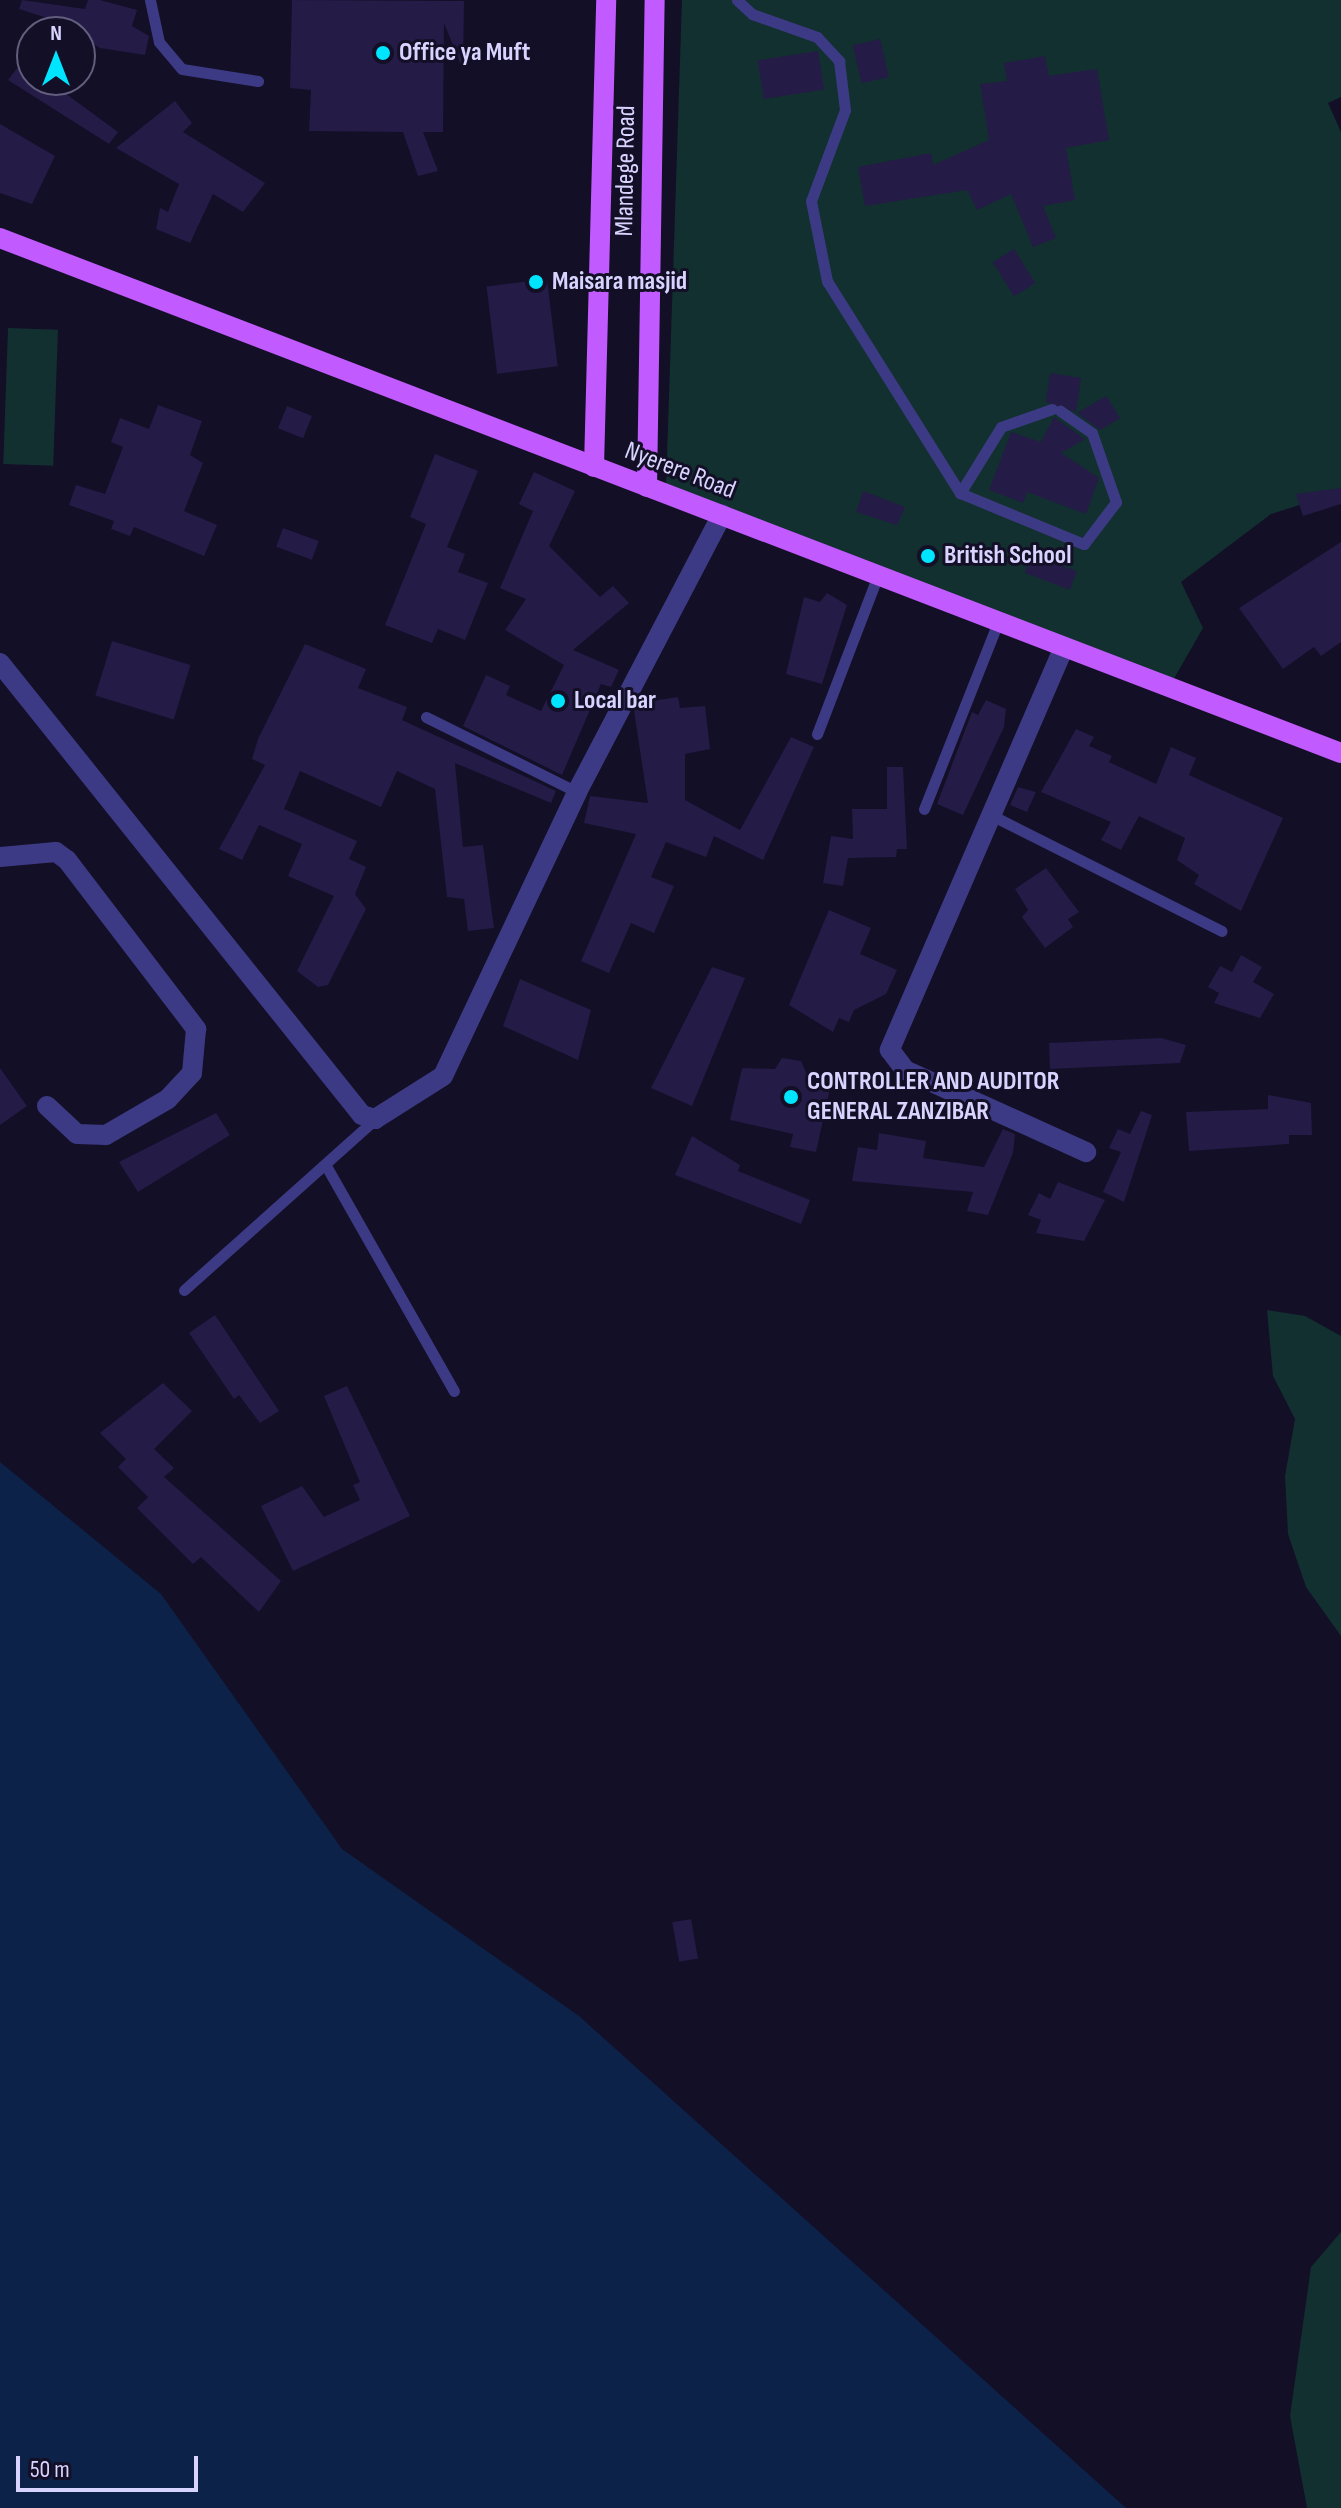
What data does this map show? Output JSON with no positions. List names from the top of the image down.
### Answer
{
  "streets": {
    "main road": ["Mlandege Road", "Nyerere Road"]
  },
  "crossings": [
    ["Mlandege Road", "Nyerere Road"]
  ],
  "places": [
    "Office ya Muft",
    "Maisara masjid",
    "British School",
    "Local bar",
    "CONTROLLER AND AUDITOR GENERAL ZANZIBAR"
  ],
  "scale_bar": "50 m",
  "north": "top"
}
